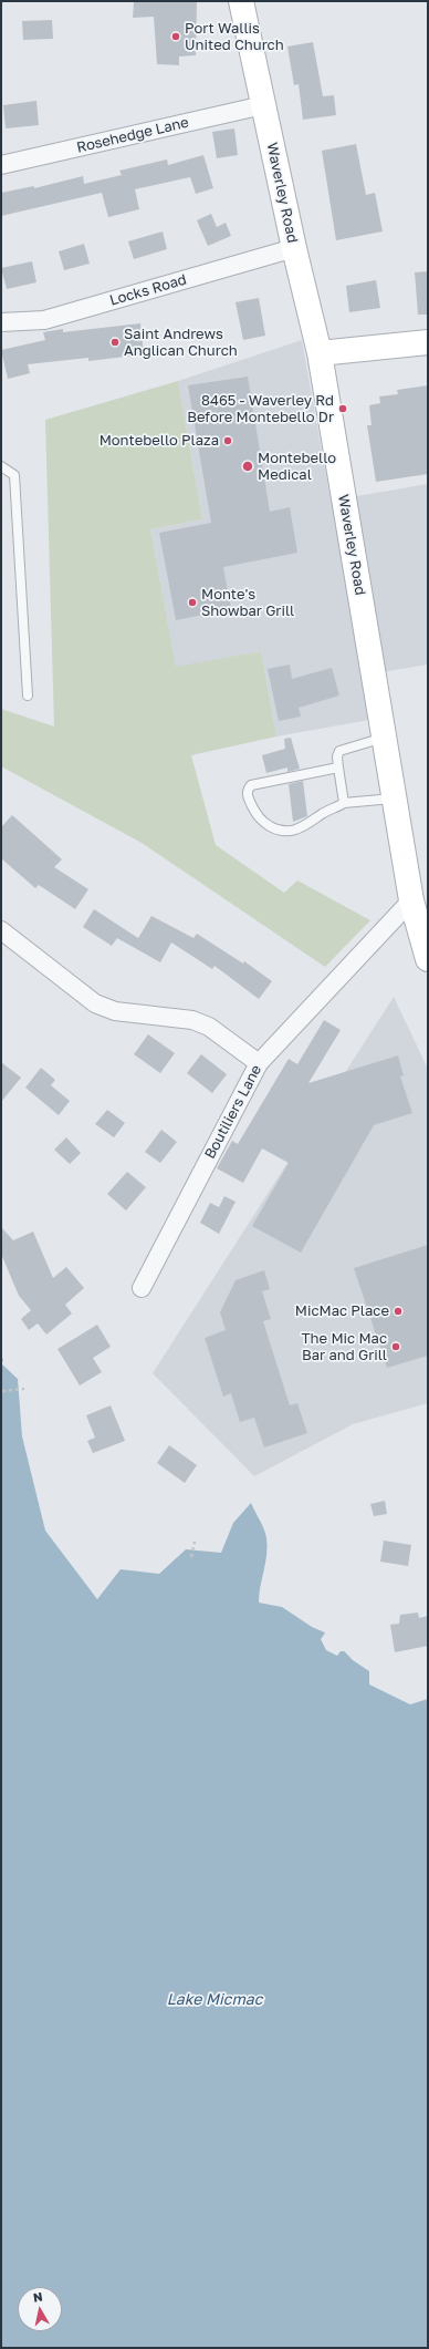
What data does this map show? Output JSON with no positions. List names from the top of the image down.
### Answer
{
  "streets": {
    "main road": ["Waverley Road"],
    "street": ["Rosehedge Lane", "Locks Road", "Boutiliers Lane"]
  },
  "crossings": [
    ["Rosehedge Lane", "Waverley Road"],
    ["Waverley Road", "Locks Road"],
    ["Waverley Road", "Boutiliers Lane"]
  ],
  "water": ["Lake Micmac"],
  "places": [
    "Port Wallis United Church",
    "Saint Andrews Anglican Church",
    "8465 - Waverley Rd Before Montebello Dr",
    "Montebello Plaza",
    "Montebello Medical",
    "Monte's Showbar Grill",
    "MicMac Place",
    "The Mic Mac Bar and Grill"
  ],
  "north": "top"
}
